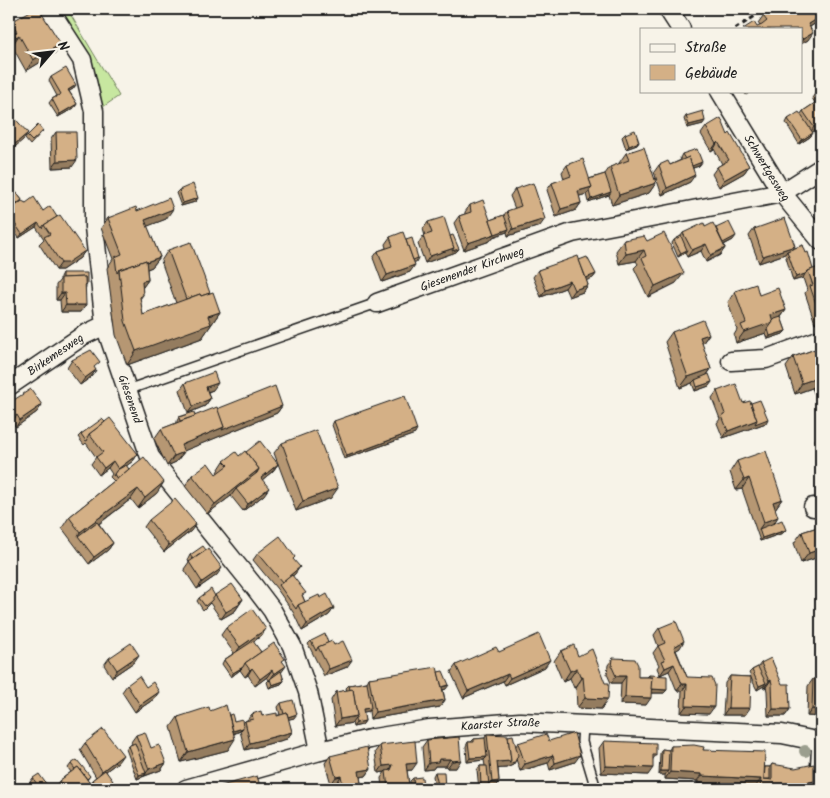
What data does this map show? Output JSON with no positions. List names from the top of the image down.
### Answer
{
  "streets": {
    "street": [
      "Schwertgesweg",
      "Giesenender Kirchweg",
      "Birkemesweg",
      "Giesenend",
      "Kaarster Straße"
    ]
  },
  "crossings": [
    ["Schwertgesweg", "Giesenender Kirchweg"],
    ["Giesenender Kirchweg", "Giesenend"],
    ["Birkemesweg", "Giesenend"],
    ["Giesenend", "Kaarster Straße"]
  ],
  "legend": ["Straße", "Gebäude"],
  "north": "top right"
}
